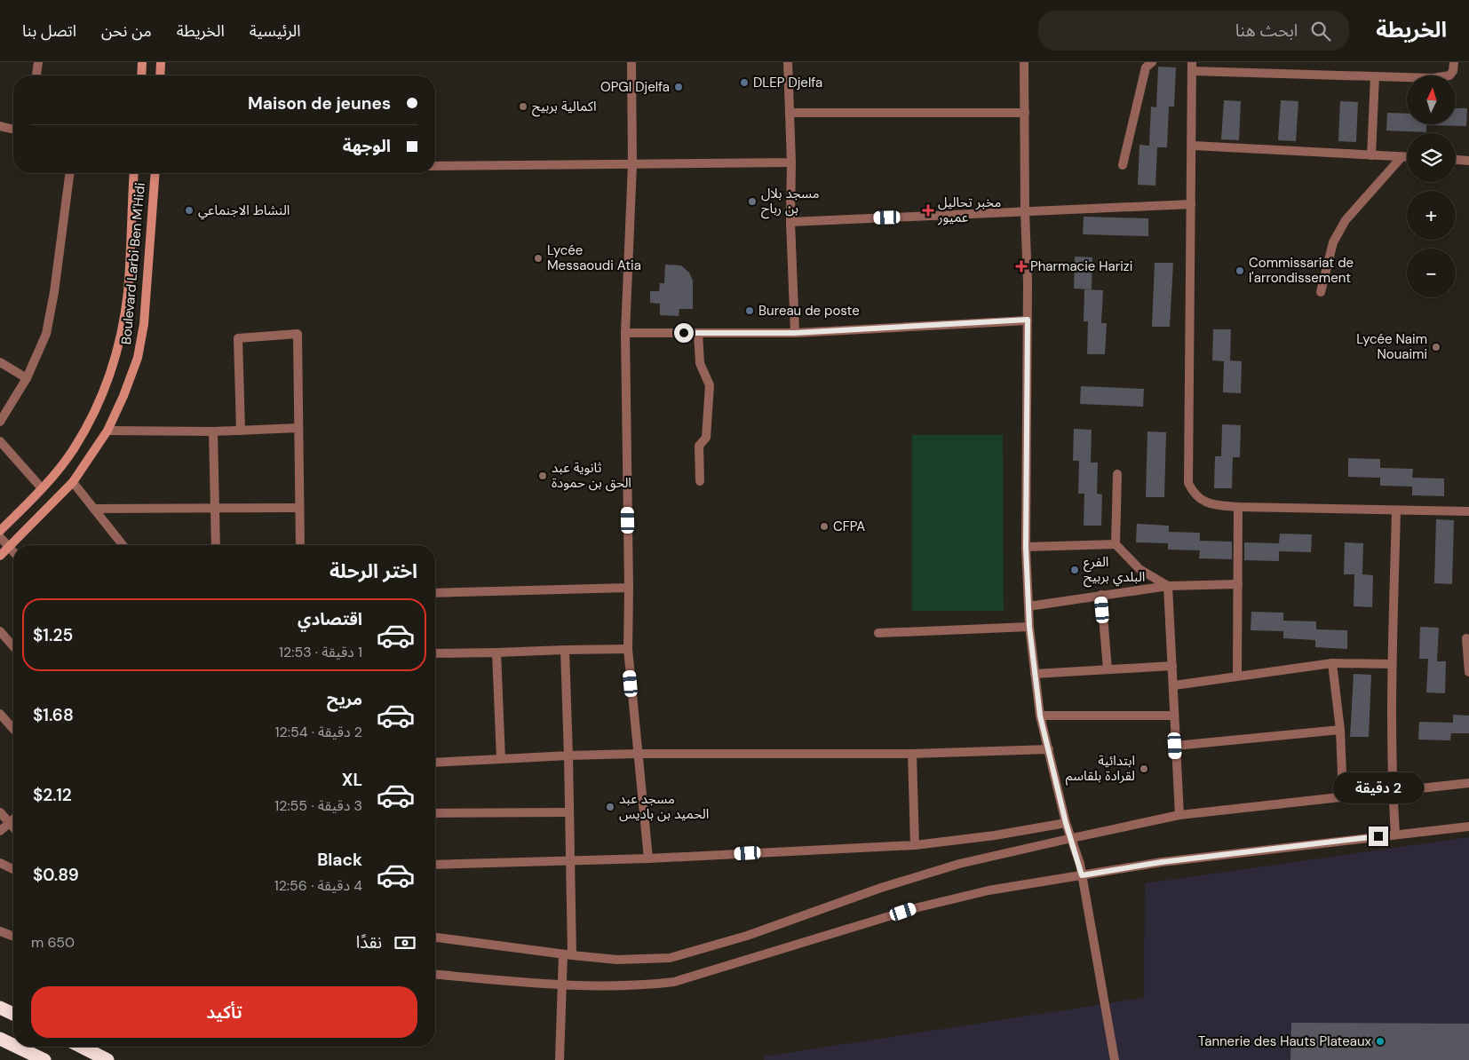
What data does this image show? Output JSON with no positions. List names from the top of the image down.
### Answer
{
  "streets": {
    "main road": ["Boulevard Larbi Ben M'Hidi"]
  },
  "places": {
    "other": [
      "DLEP Djelfa",
      "OPGI Djelfa",
      "اكمالية بربيح",
      "مسجد بلال بن رباح",
      "النشاط الاجنماعي",
      "Lycée Messaoudi Atia",
      "Commissariat de l'arrondissement",
      "Bureau de poste",
      "Lycée Naim Nouaimi",
      "ثانوية عبد الحق بن حمودة",
      "CFPA",
      "الفرع البلدي بربيح",
      "ابتدائية لقرادة بلقاسم",
      "مسجد عبد الحميد بن باديس",
      "Tannerie des Hauts Plateaux"
    ],
    "health": ["مخبر تحاليل عميور", "Pharmacie Harizi"]
  },
  "north": "top",
  "page": {
    "header": "الخريطة",
    "search": "ابحث هنا",
    "nav": [
      "الرئيسية",
      "الخريطة",
      "من نحن",
      "اتصل بنا"
    ],
    "map_buttons": ["+", "−"],
    "banner": ["Maison de jeunes", "الوجهة"],
    "heading": "اختر الرحلة",
    "list": [
      {
        "name": "اقتصادي",
        "note": "1 دقيقة · 12:53",
        "value": "$1.25"
      },
      {
        "name": "مريح",
        "note": "2 دقيقة · 12:54",
        "value": "$1.68"
      },
      {
        "name": "XL",
        "note": "3 دقيقة · 12:55",
        "value": "$2.12"
      },
      {
        "name": "Black",
        "note": "4 دقيقة · 12:56",
        "value": "$0.89"
      }
    ],
    "bubble": "2 دقيقة",
    "pay": ["نقدًا", "650 m"],
    "buttons": "تأكيد"
  }
}
